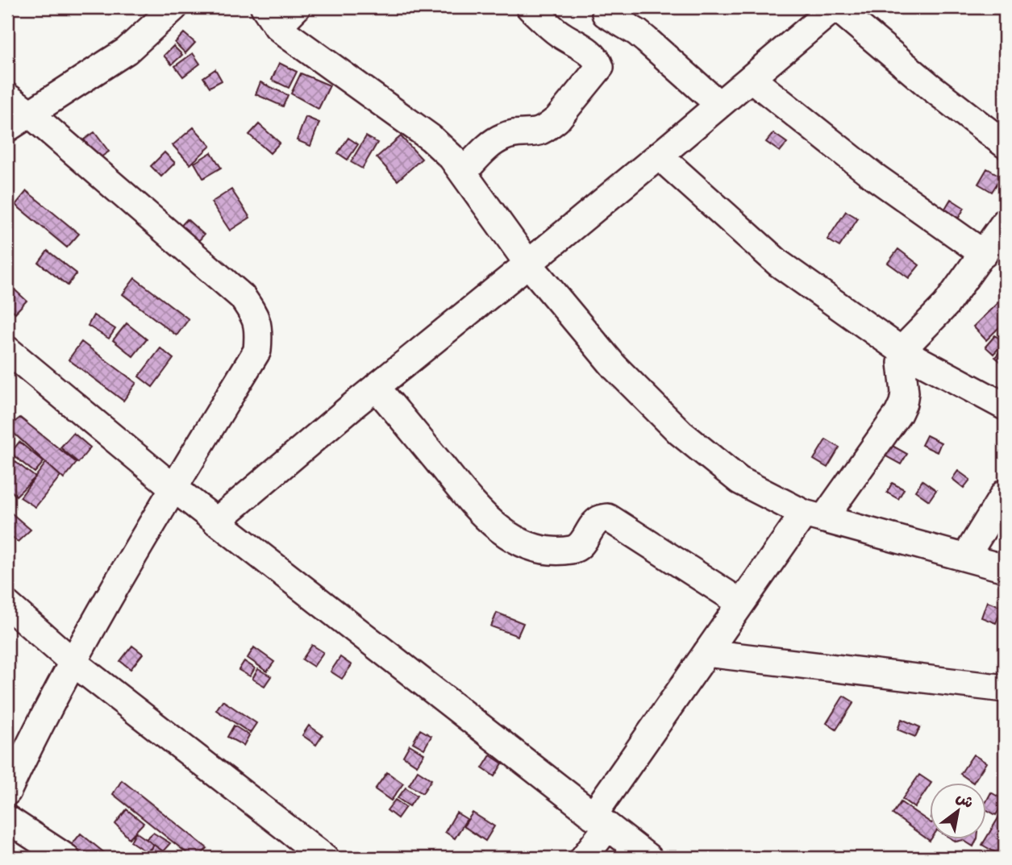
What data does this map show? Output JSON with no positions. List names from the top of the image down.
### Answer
{
  "north": "top right"
}
